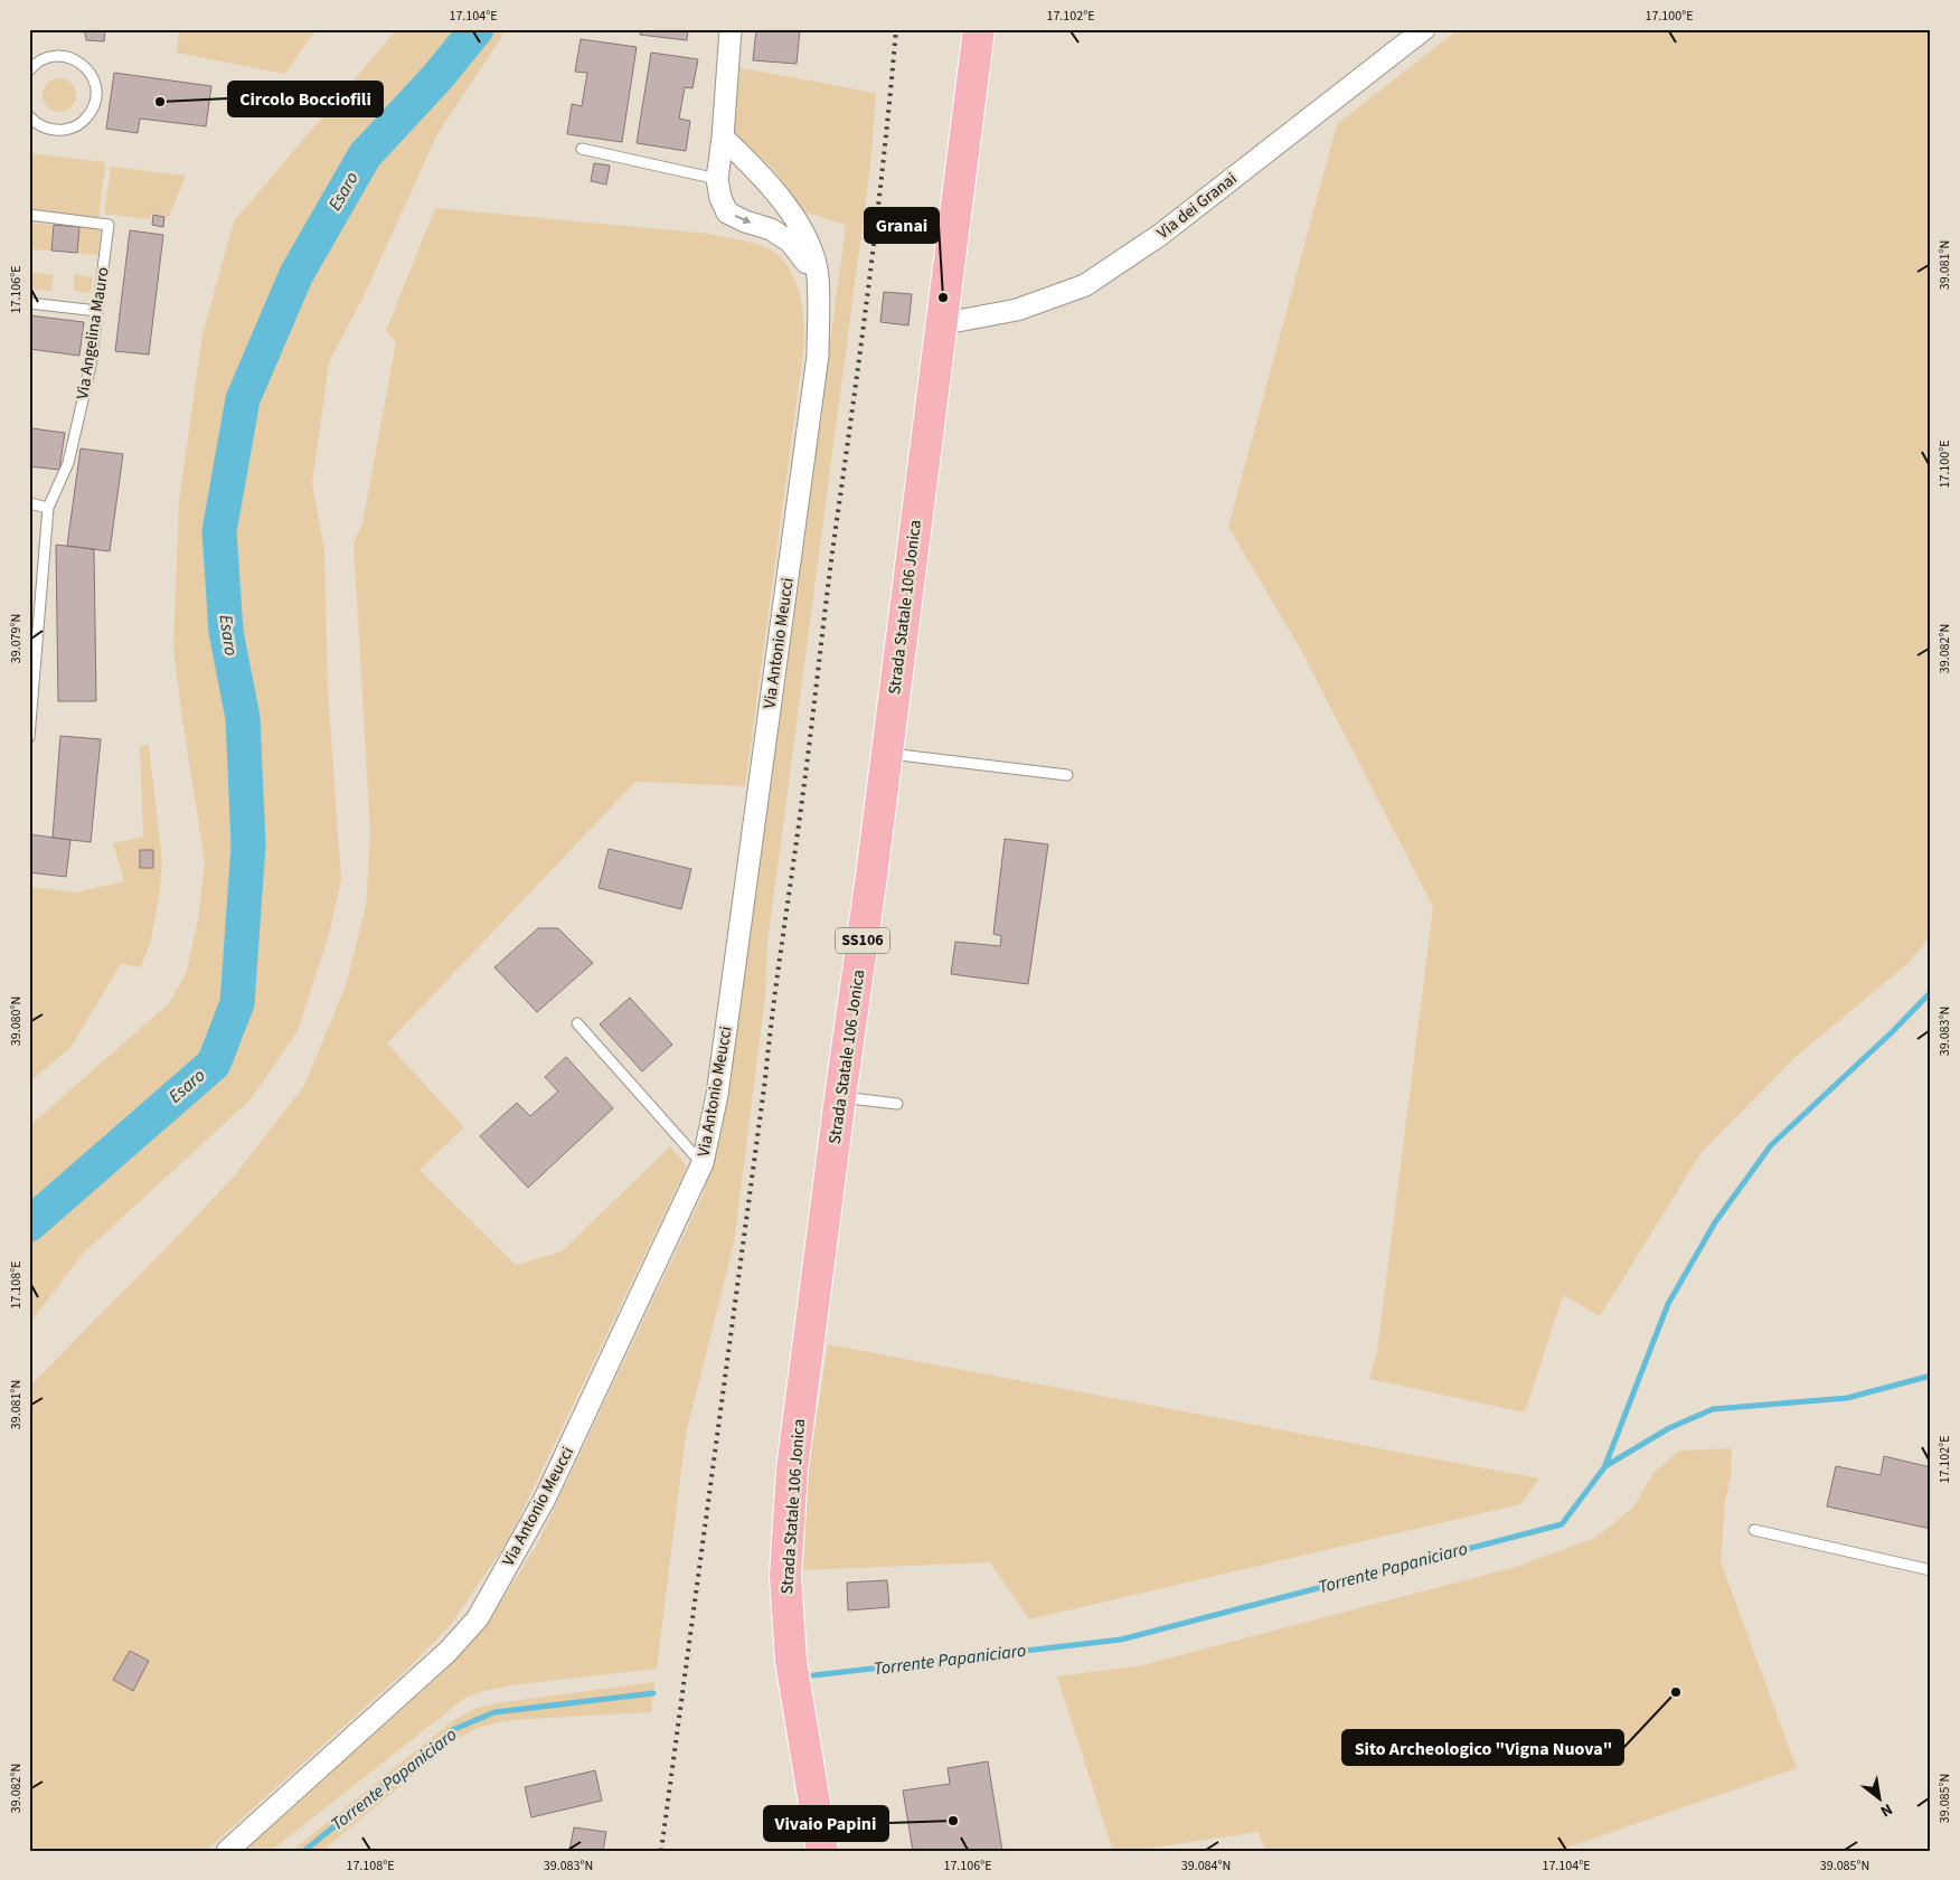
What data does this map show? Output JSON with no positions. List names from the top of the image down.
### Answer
{
  "streets": {
    "main road": ["Strada Statale 106 Jonica", "SS106"],
    "street": ["Via dei Granai", "Via Antonio Meucci"],
    "lane": ["Via Angelina Mauro"]
  },
  "crossings": [
    ["Via dei Granai", "Strada Statale 106 Jonica"]
  ],
  "water": ["Esaro", "Torrente Papaniciaro"],
  "places": [
    "Circolo Bocciofili",
    "Granai",
    "Sito Archeologico \"Vigna Nuova\"",
    "Vivaio Papini"
  ],
  "north": "bottom right",
  "coordinates": [
    "17.104°E",
    "17.102°E",
    "17.100°E",
    "39.081°N",
    "17.106°E",
    "39.079°N",
    "39.082°N",
    "39.080°N",
    "39.083°N",
    "17.108°E",
    "39.085°N",
    "39.084°N"
  ]
}
